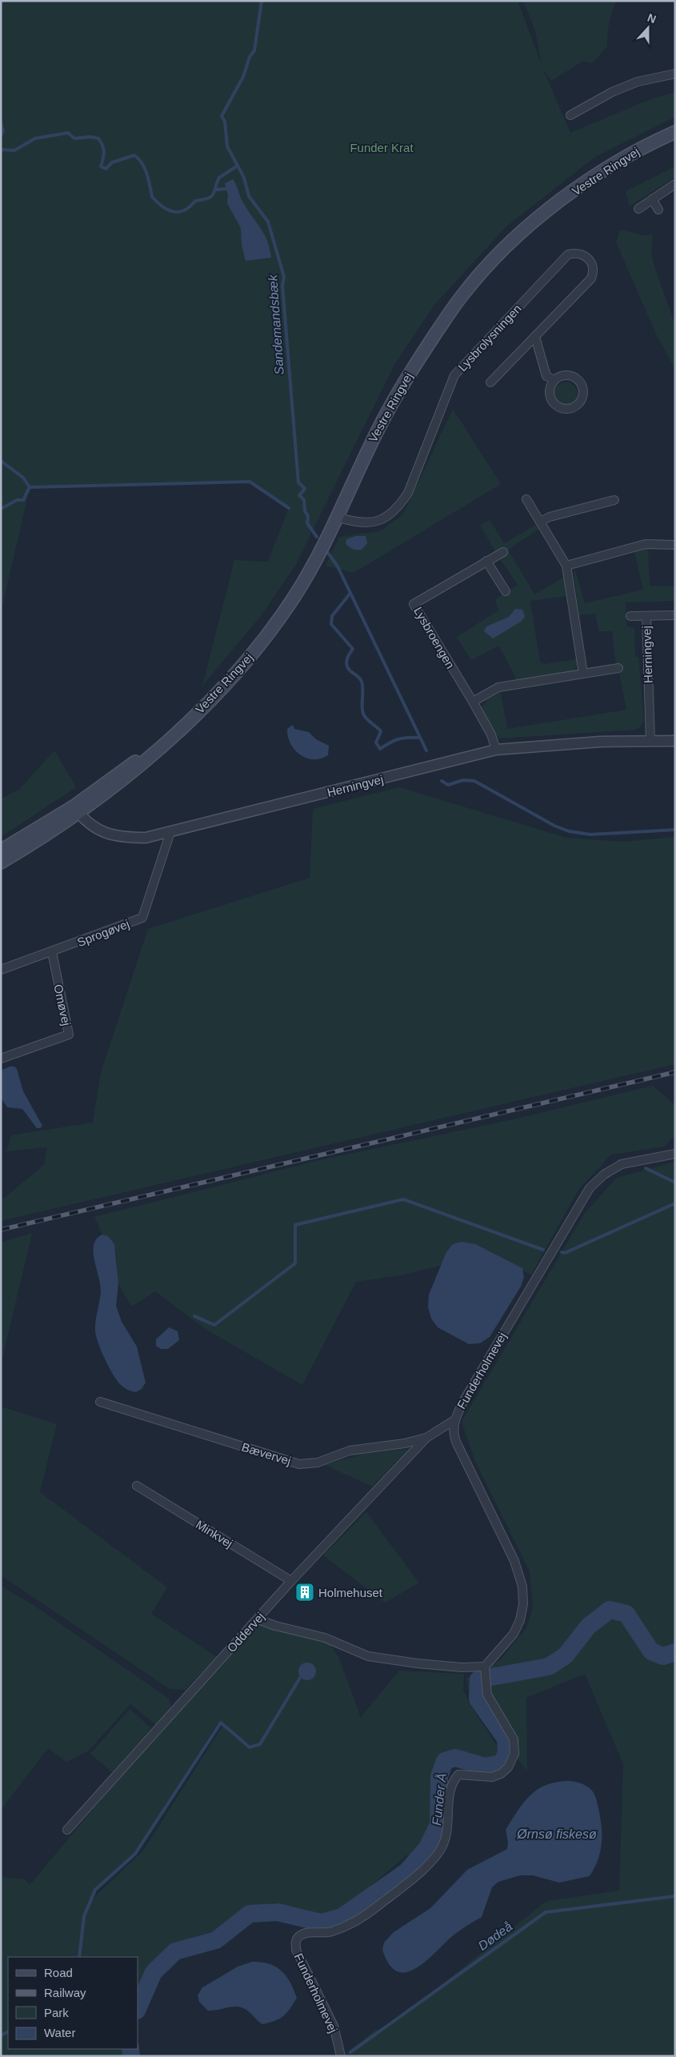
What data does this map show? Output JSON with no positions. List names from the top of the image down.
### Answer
{
  "streets": {
    "main road": ["Vestre Ringvej"],
    "street": [
      "Lysbrolysningen",
      "Lysbroengen",
      "Herningvej",
      "Sprogøvej",
      "Omøvej",
      "Funderholmevej",
      "Bævervej",
      "Minkvej",
      "Oddervej"
    ]
  },
  "crossings": [
    ["Vestre Ringvej", "Lysbrolysningen"],
    ["Vestre Ringvej", "Herningvej"],
    ["Lysbroengen", "Herningvej"],
    ["Herningvej", "Sprogøvej"],
    ["Sprogøvej", "Omøvej"],
    ["Funderholmevej", "Bævervej"],
    ["Bævervej", "Oddervej"],
    ["Minkvej", "Oddervej"]
  ],
  "water": [
    "Sandemandsbæk",
    "Funder Å",
    "Ørnsø fiskesø",
    "Dødeå"
  ],
  "parks": ["Funder Krat"],
  "places": {
    "building": ["Holmehuset"]
  },
  "legend": [
    "Road",
    "Railway",
    "Park",
    "Water"
  ],
  "north": "top"
}
